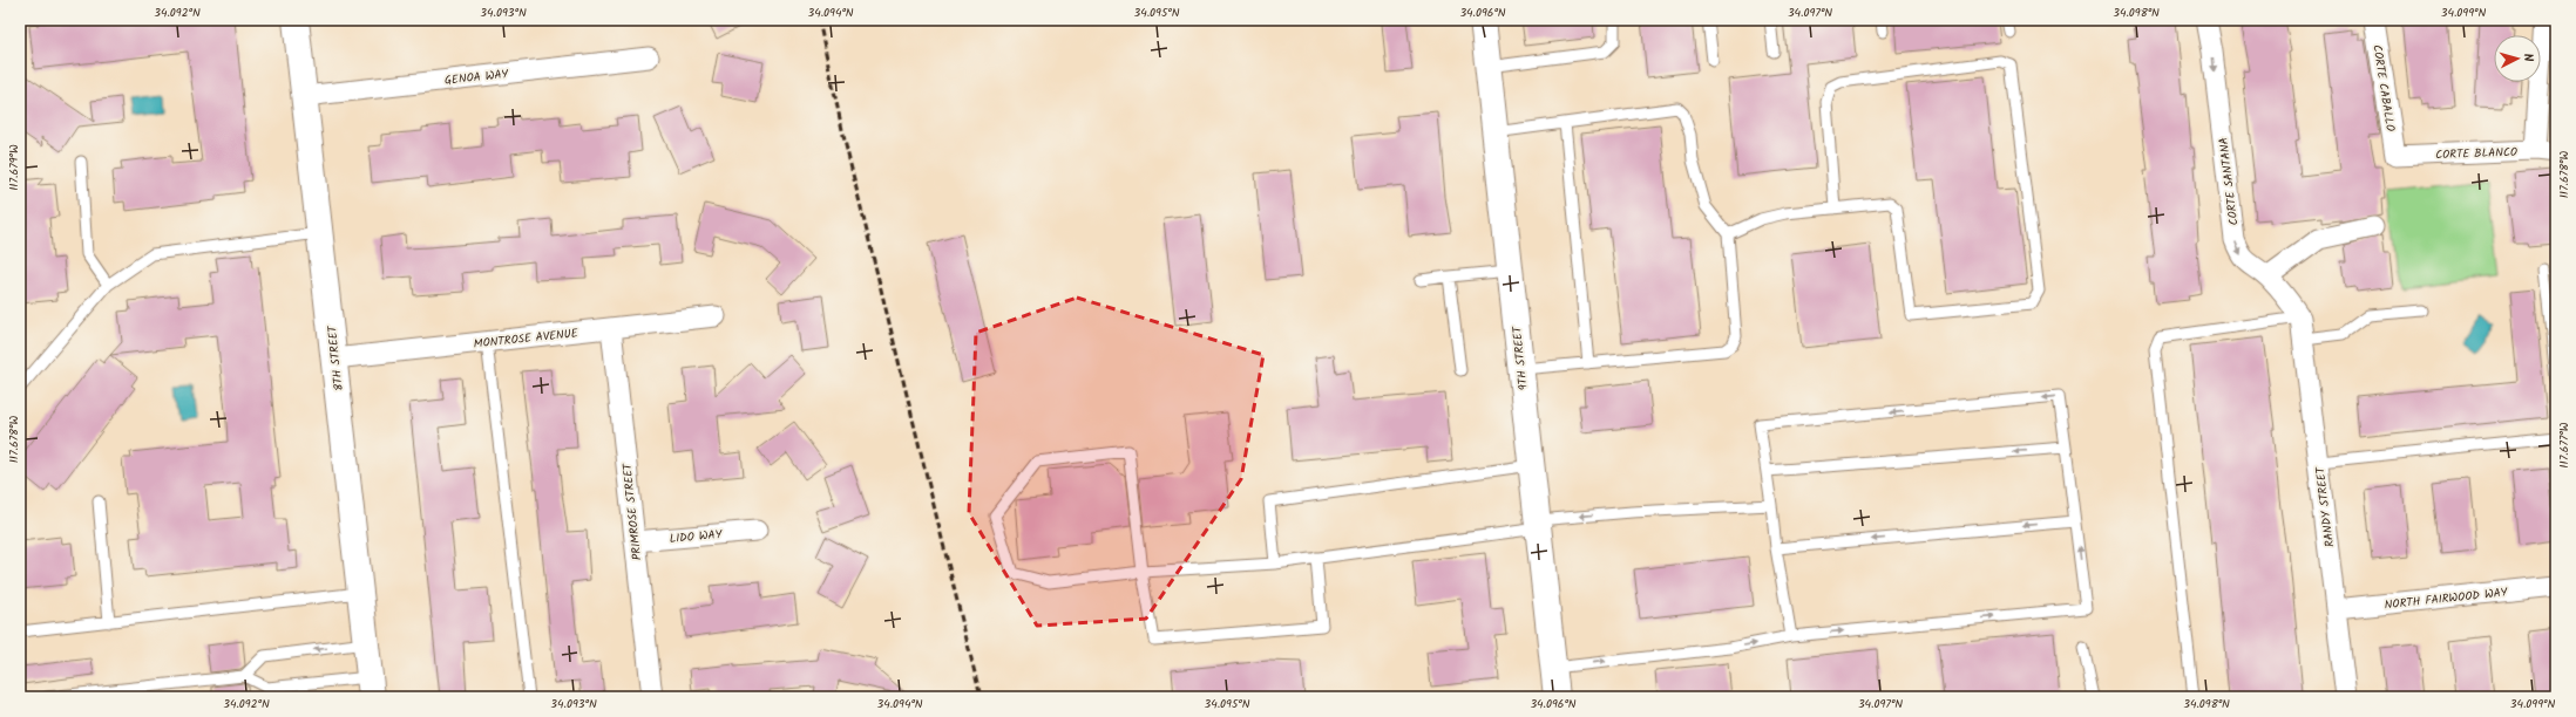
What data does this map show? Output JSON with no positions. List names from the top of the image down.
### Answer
{
  "streets": {
    "street": [
      "GENOA WAY",
      "CORTE CABALLO",
      "CORTE BLANCO",
      "CORTE SANTANA",
      "MONTROSE AVENUE",
      "8TH STREET",
      "9TH STREET",
      "RANDY STREET",
      "PRIMROSE STREET",
      "LIDO WAY",
      "NORTH FAIRWOOD WAY"
    ]
  },
  "crossings": [
    ["GENOA WAY", "8TH STREET"],
    ["CORTE CABALLO", "CORTE BLANCO"],
    ["CORTE SANTANA", "RANDY STREET"],
    ["MONTROSE AVENUE", "8TH STREET"],
    ["MONTROSE AVENUE", "PRIMROSE STREET"],
    ["RANDY STREET", "NORTH FAIRWOOD WAY"],
    ["PRIMROSE STREET", "LIDO WAY"]
  ],
  "one_way": ["CORTE SANTANA"],
  "north": "right",
  "coordinates": [
    "34.092°N",
    "34.093°N",
    "34.094°N",
    "34.095°N",
    "34.096°N",
    "34.097°N",
    "34.098°N",
    "34.099°N",
    "117.679°W",
    "117.678°W",
    "117.677°W"
  ]
}
